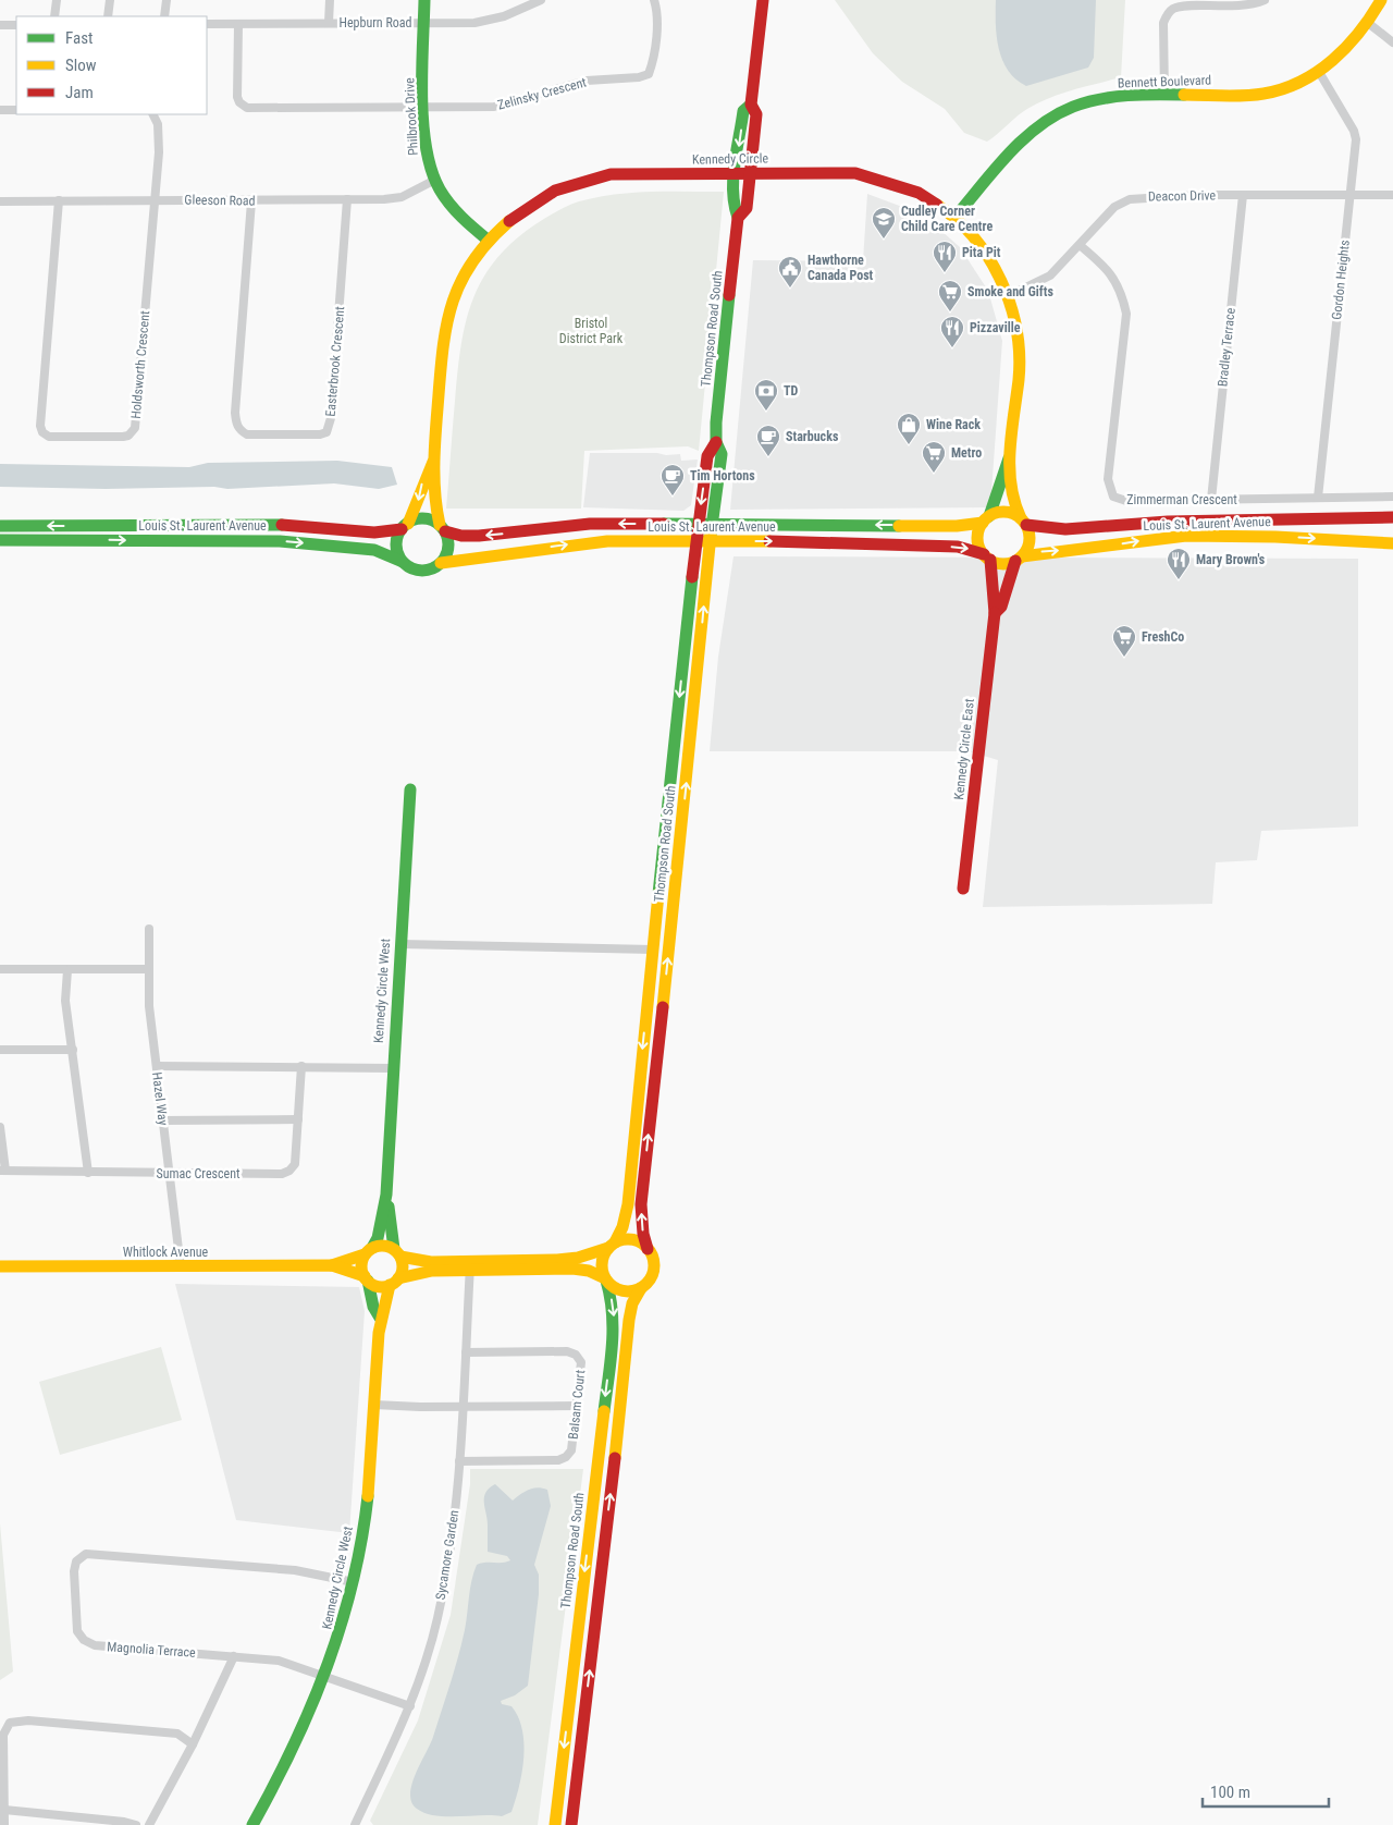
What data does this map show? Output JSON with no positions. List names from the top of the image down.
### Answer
{
  "streets": {
    "main road": [
      "Bennett Boulevard",
      "Philbrook Drive",
      "Kennedy Circle",
      "Thompson Road South",
      "Louis St. Laurent Avenue",
      "Kennedy Circle East",
      "Kennedy Circle West",
      "Whitlock Avenue"
    ],
    "street": [
      "Hepburn Road",
      "Zelinsky Crescent",
      "Deacon Drive",
      "Gleeson Road",
      "Gordon Heights",
      "Bradley Terrace",
      "Easterbrook Crescent",
      "Holdsworth Crescent",
      "Zimmerman Crescent",
      "Hazel Way",
      "Sumac Crescent",
      "Balsam Court",
      "Sycamore Garden",
      "Magnolia Terrace"
    ]
  },
  "crossings": [
    ["Hepburn Road", "Philbrook Drive"],
    ["Bennett Boulevard", "Kennedy Circle"],
    ["Bennett Boulevard", "Gordon Heights"],
    ["Zelinsky Crescent", "Philbrook Drive"],
    ["Philbrook Drive", "Kennedy Circle"],
    ["Philbrook Drive", "Gleeson Road"],
    ["Kennedy Circle", "Deacon Drive"],
    ["Kennedy Circle", "Thompson Road South"],
    ["Kennedy Circle", "Louis St. Laurent Avenue"],
    ["Kennedy Circle", "Kennedy Circle East"],
    ["Deacon Drive", "Gordon Heights"],
    ["Deacon Drive", "Bradley Terrace"],
    ["Deacon Drive", "Zimmerman Crescent"],
    ["Gleeson Road", "Easterbrook Crescent"],
    ["Gleeson Road", "Holdsworth Crescent"],
    ["Gordon Heights", "Zimmerman Crescent"],
    ["Thompson Road South", "Louis St. Laurent Avenue"],
    ["Bradley Terrace", "Zimmerman Crescent"],
    ["Louis St. Laurent Avenue", "Kennedy Circle East"],
    ["Kennedy Circle West", "Whitlock Avenue"],
    ["Kennedy Circle West", "Magnolia Terrace"],
    ["Hazel Way", "Sumac Crescent"],
    ["Hazel Way", "Whitlock Avenue"],
    ["Balsam Court", "Sycamore Garden"],
    ["Sycamore Garden", "Magnolia Terrace"]
  ],
  "parks": ["Bristol District Park"],
  "places": {
    "school or university": ["Cudley Corner Child Care Centre"],
    "restaurant": ["Pita Pit", "Pizzaville", "Mary Brown's"],
    "public building": ["Hawthorne Canada Post"],
    "supermarket": ["Smoke and Gifts", "Metro", "FreshCo"],
    "bank": ["TD"],
    "shop": ["Wine Rack"],
    "cafe": ["Starbucks", "Tim Hortons"]
  },
  "legend": ["Fast", "Slow", "Jam"],
  "scale_bar": "100 m"
}
